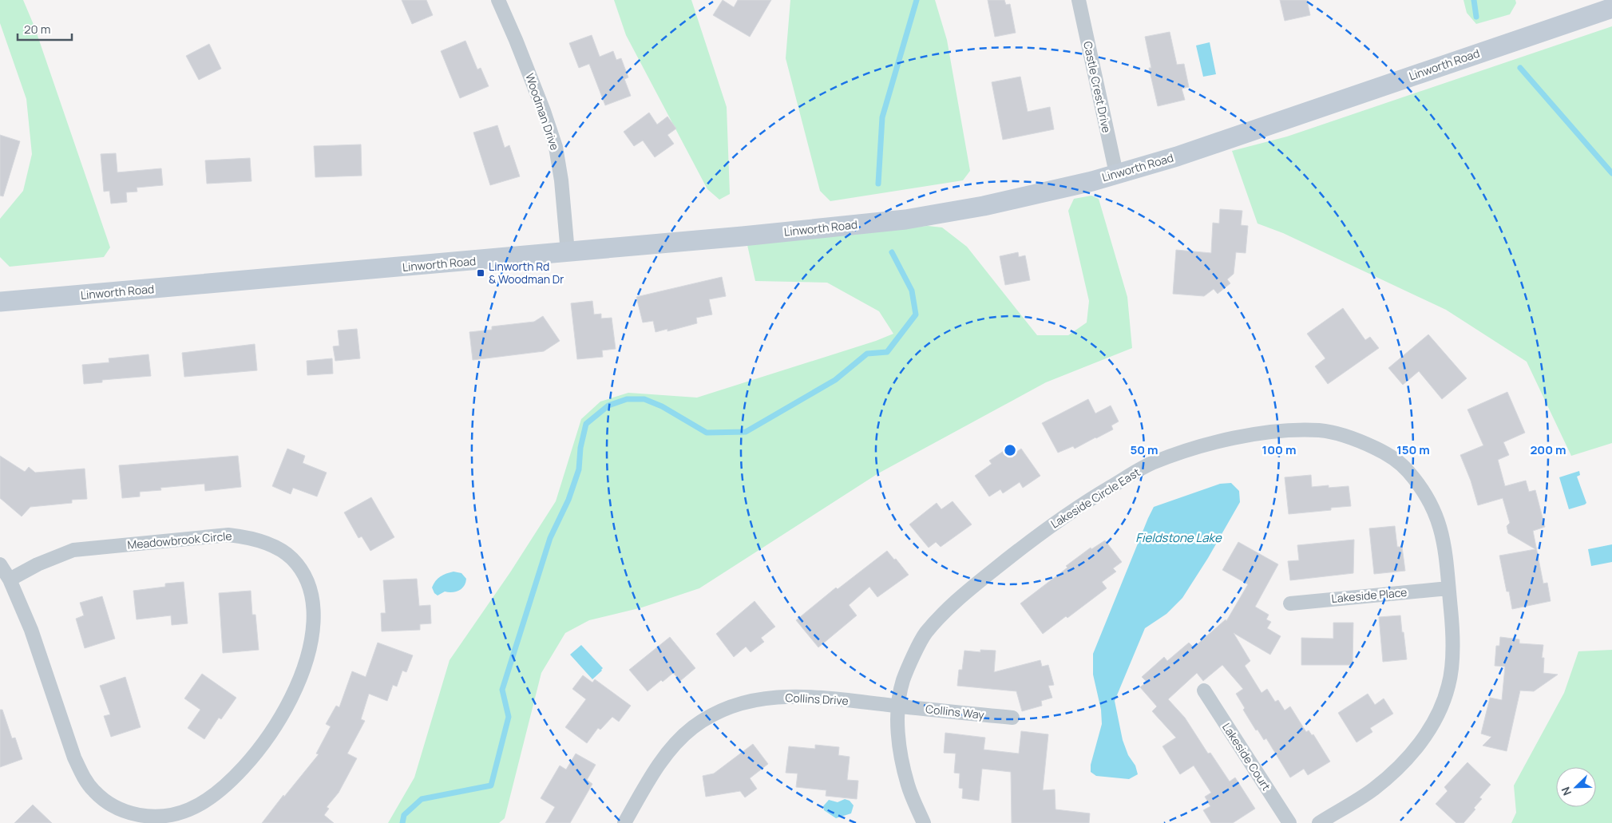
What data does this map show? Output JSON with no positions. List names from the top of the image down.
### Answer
{
  "streets": {
    "main road": ["Linworth Road"],
    "street": [
      "Castle Crest Drive",
      "Woodman Drive",
      "Lakeside Circle East",
      "Meadowbrook Circle",
      "Lakeside Place",
      "Collins Drive",
      "Collins Way",
      "Lakeside Court"
    ]
  },
  "crossings": [
    ["Linworth Road", "Castle Crest Drive"],
    ["Linworth Road", "Woodman Drive"],
    ["Lakeside Circle East", "Lakeside Place"],
    ["Lakeside Circle East", "Collins Drive"],
    ["Lakeside Circle East", "Collins Way"],
    ["Collins Drive", "Collins Way"]
  ],
  "water": ["Fieldstone Lake"],
  "places": {
    "transit": ["Linworth Rd & Woodman Dr"]
  },
  "scale_bar": "20 m",
  "north": "bottom left",
  "rings": [
    "50 m",
    "100 m",
    "150 m",
    "200 m"
  ]
}
